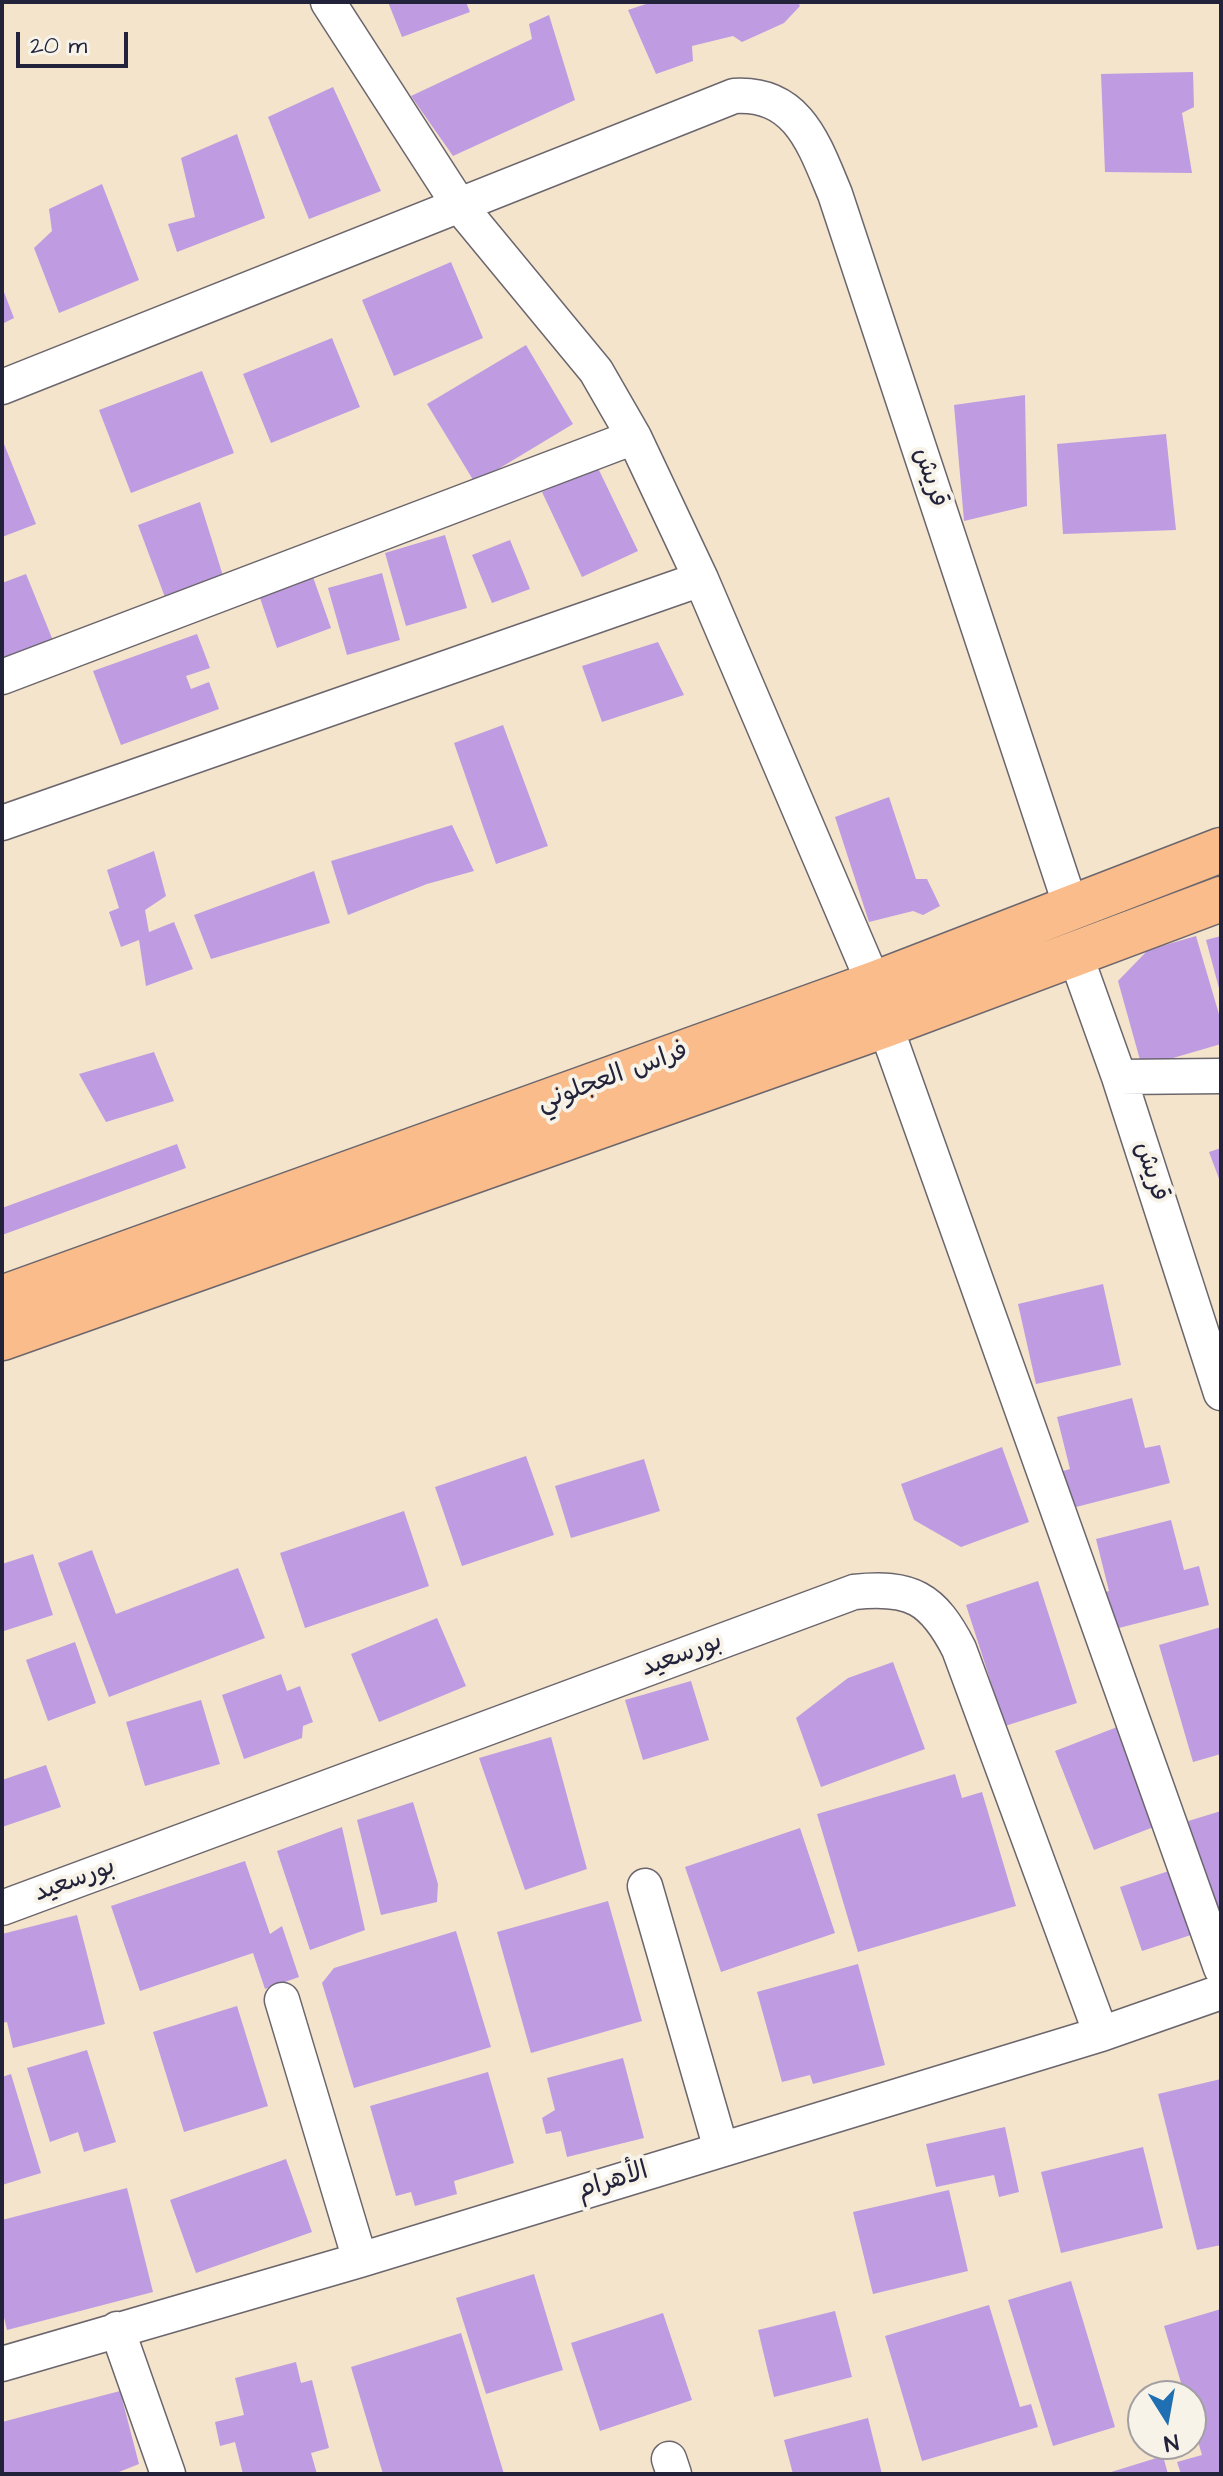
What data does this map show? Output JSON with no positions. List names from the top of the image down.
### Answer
{
  "streets": {
    "main road": ["فراس العجلوني"],
    "street": ["قريش", "بورسعيد", "الأهرام"]
  },
  "crossings": [
    ["قريش", "فراس العجلوني"],
    ["بورسعيد", "الأهرام"]
  ],
  "scale_bar": "20 m",
  "north": "bottom"
}
